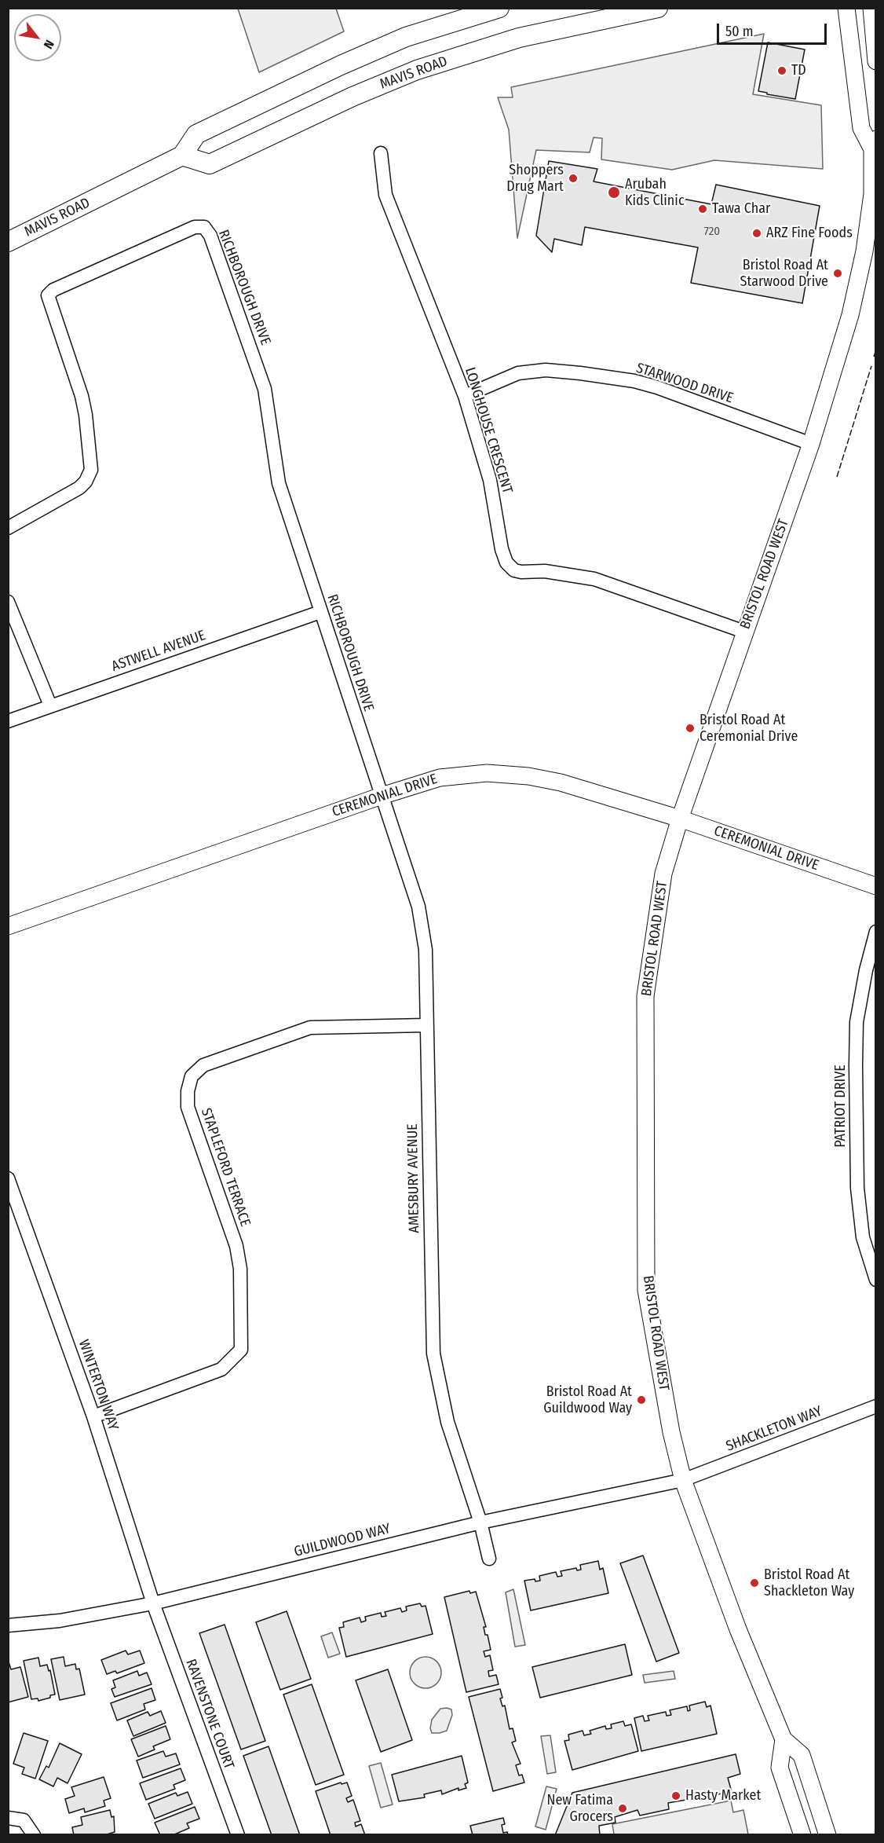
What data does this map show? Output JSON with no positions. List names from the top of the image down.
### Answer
{
  "streets": {
    "main road": ["MAVIS ROAD"],
    "street": [
      "RICHBOROUGH DRIVE",
      "STARWOOD DRIVE",
      "LONGHOUSE CRESCENT",
      "BRISTOL ROAD WEST",
      "ASTWELL AVENUE",
      "CEREMONIAL DRIVE",
      "PATRIOT DRIVE",
      "STAPLEFORD TERRACE",
      "AMESBURY AVENUE",
      "WINTERTON WAY",
      "SHACKLETON WAY",
      "GUILDWOOD WAY",
      "RAVENSTONE COURT"
    ]
  },
  "crossings": [
    ["RICHBOROUGH DRIVE", "ASTWELL AVENUE"],
    ["RICHBOROUGH DRIVE", "CEREMONIAL DRIVE"],
    ["RICHBOROUGH DRIVE", "AMESBURY AVENUE"],
    ["STARWOOD DRIVE", "LONGHOUSE CRESCENT"],
    ["STARWOOD DRIVE", "BRISTOL ROAD WEST"],
    ["LONGHOUSE CRESCENT", "BRISTOL ROAD WEST"],
    ["BRISTOL ROAD WEST", "CEREMONIAL DRIVE"],
    ["BRISTOL ROAD WEST", "SHACKLETON WAY"],
    ["BRISTOL ROAD WEST", "GUILDWOOD WAY"],
    ["CEREMONIAL DRIVE", "AMESBURY AVENUE"],
    ["STAPLEFORD TERRACE", "AMESBURY AVENUE"],
    ["STAPLEFORD TERRACE", "WINTERTON WAY"],
    ["AMESBURY AVENUE", "GUILDWOOD WAY"],
    ["WINTERTON WAY", "GUILDWOOD WAY"],
    ["WINTERTON WAY", "RAVENSTONE COURT"],
    ["SHACKLETON WAY", "GUILDWOOD WAY"],
    ["GUILDWOOD WAY", "RAVENSTONE COURT"]
  ],
  "places": [
    "TD",
    "Shoppers Drug Mart",
    "Arubah Kids Clinic",
    "Tawa Char",
    "ARZ Fine Foods",
    "Bristol Road At Starwood Drive",
    "Bristol Road At Ceremonial Drive",
    "Bristol Road At Guildwood Way",
    "Bristol Road At Shackleton Way",
    "Hasty Market",
    "New Fatima Grocers"
  ],
  "house_numbers": ["720"],
  "scale_bar": "50 m",
  "north": "bottom right"
}
